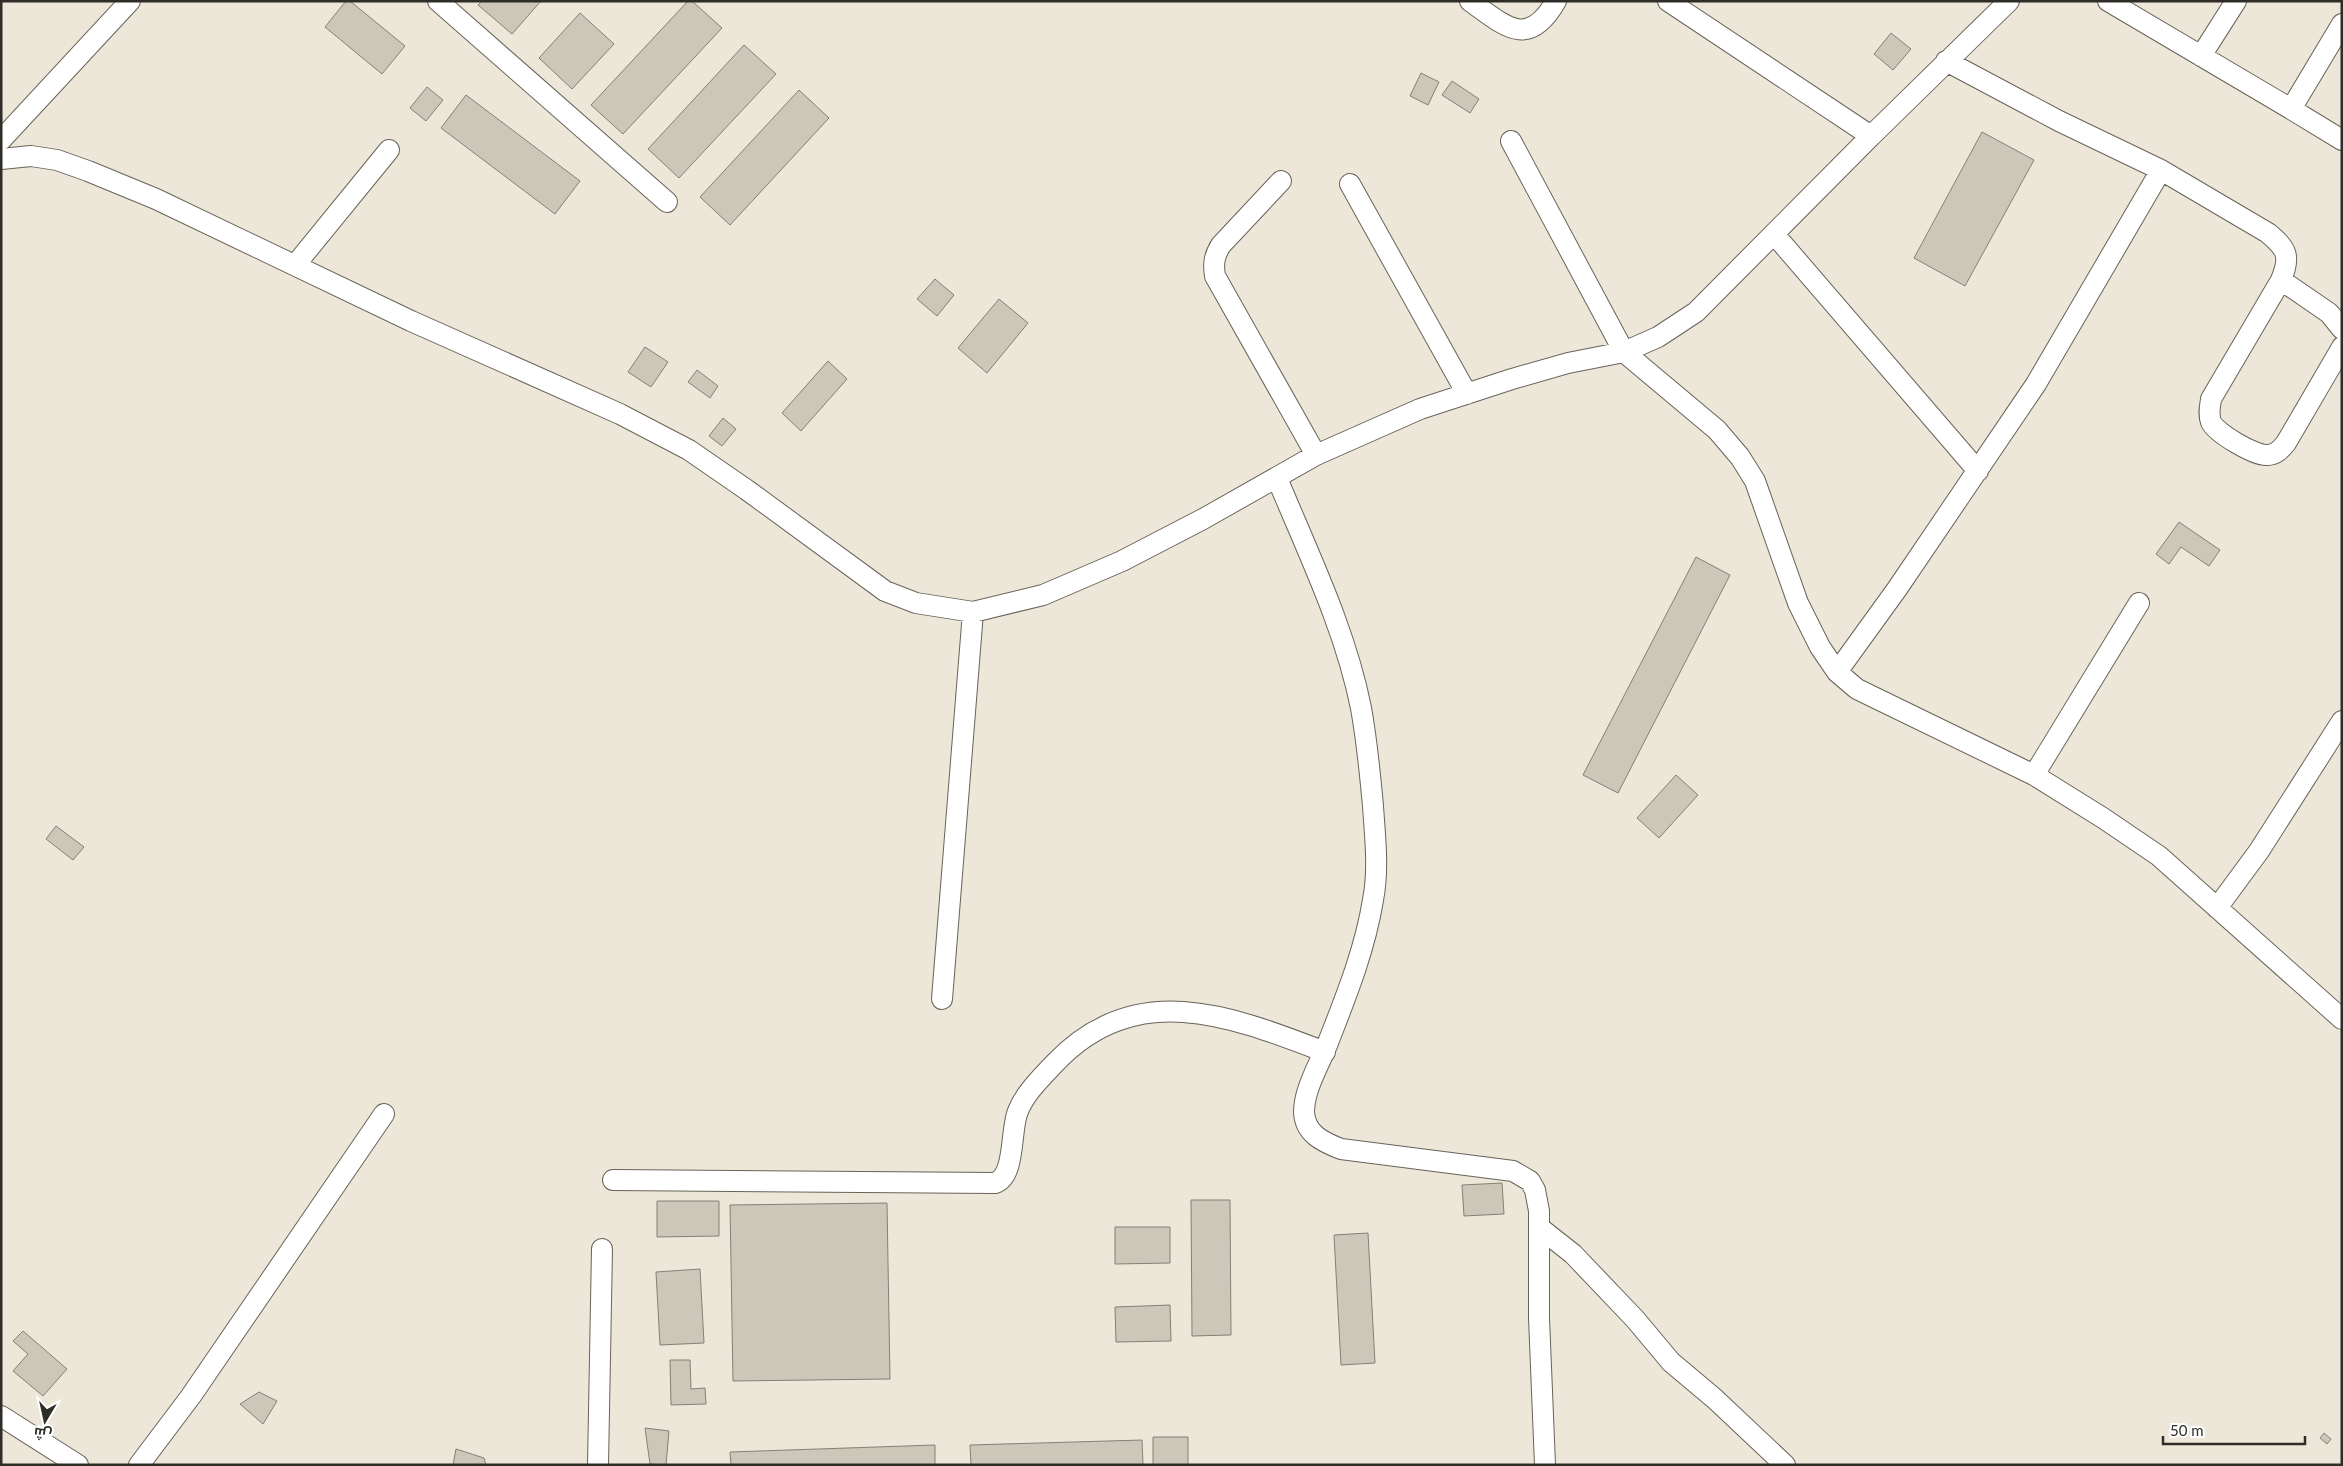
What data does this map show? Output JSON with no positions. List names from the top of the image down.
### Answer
{
  "scale_bar": "50 m",
  "north": "bottom"
}
